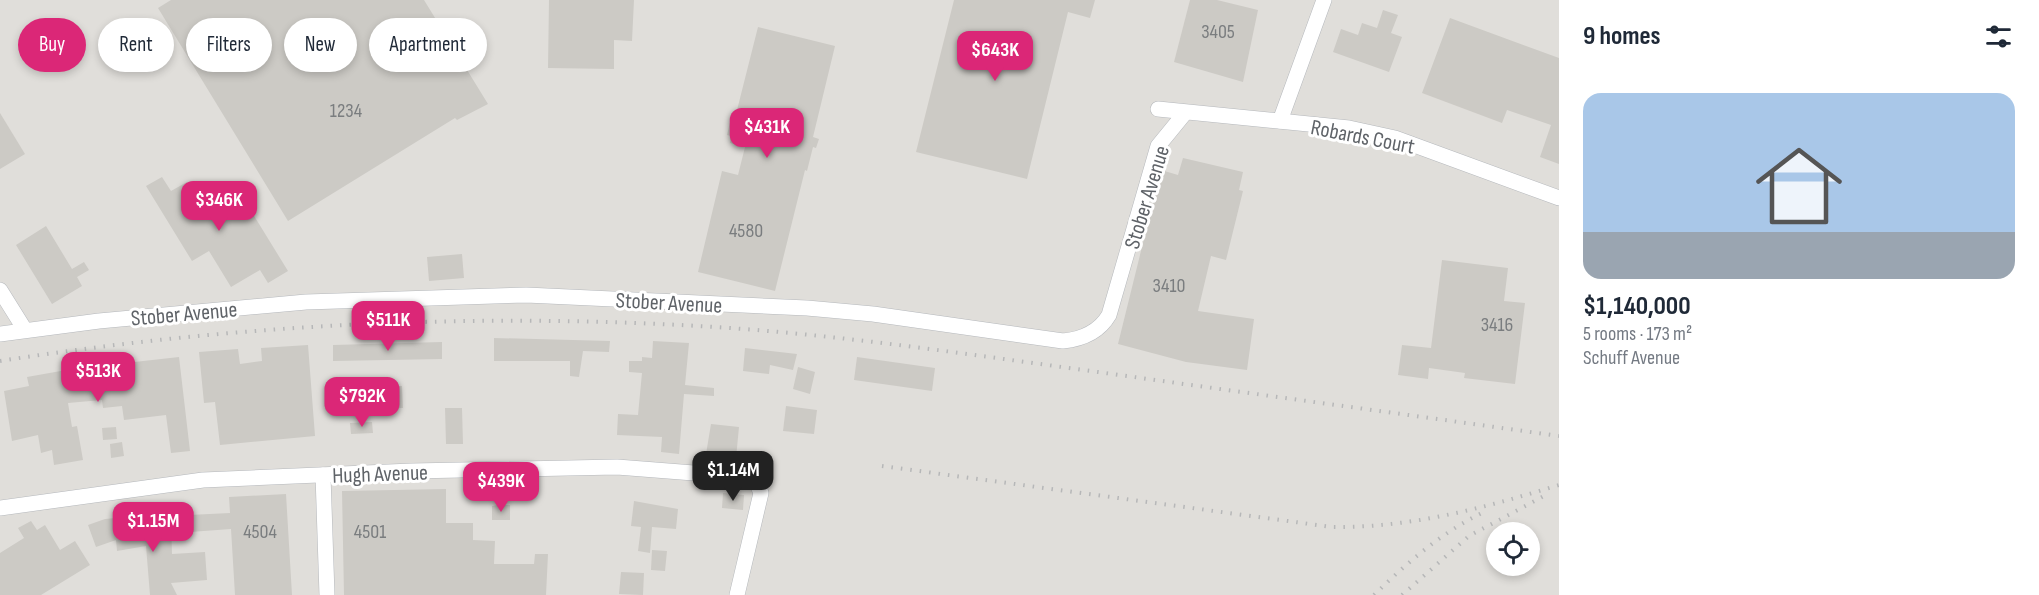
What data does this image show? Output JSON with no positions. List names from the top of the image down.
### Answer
{
  "streets": {
    "street": ["Robards Court", "Stober Avenue", "Hugh Avenue"]
  },
  "crossings": [
    ["Robards Court", "Stober Avenue"]
  ],
  "house_numbers": [
    "3405",
    "1234",
    "4580",
    "3410",
    "3416",
    "4504",
    "4501"
  ],
  "page": {
    "heading": "9 homes",
    "chip": [
      "Buy",
      "Rent",
      "Filters",
      "New",
      "Apartment"
    ],
    "price": [
      "$643K",
      "$431K",
      "$346K",
      "$511K",
      "$513K",
      "$792K",
      "$1.14M",
      "$439K",
      "$1.15M"
    ],
    "list": [
      {
        "name": "$1,140,000",
        "note": "5 rooms · 173 m² · Schuff Avenue"
      }
    ]
  }
}
